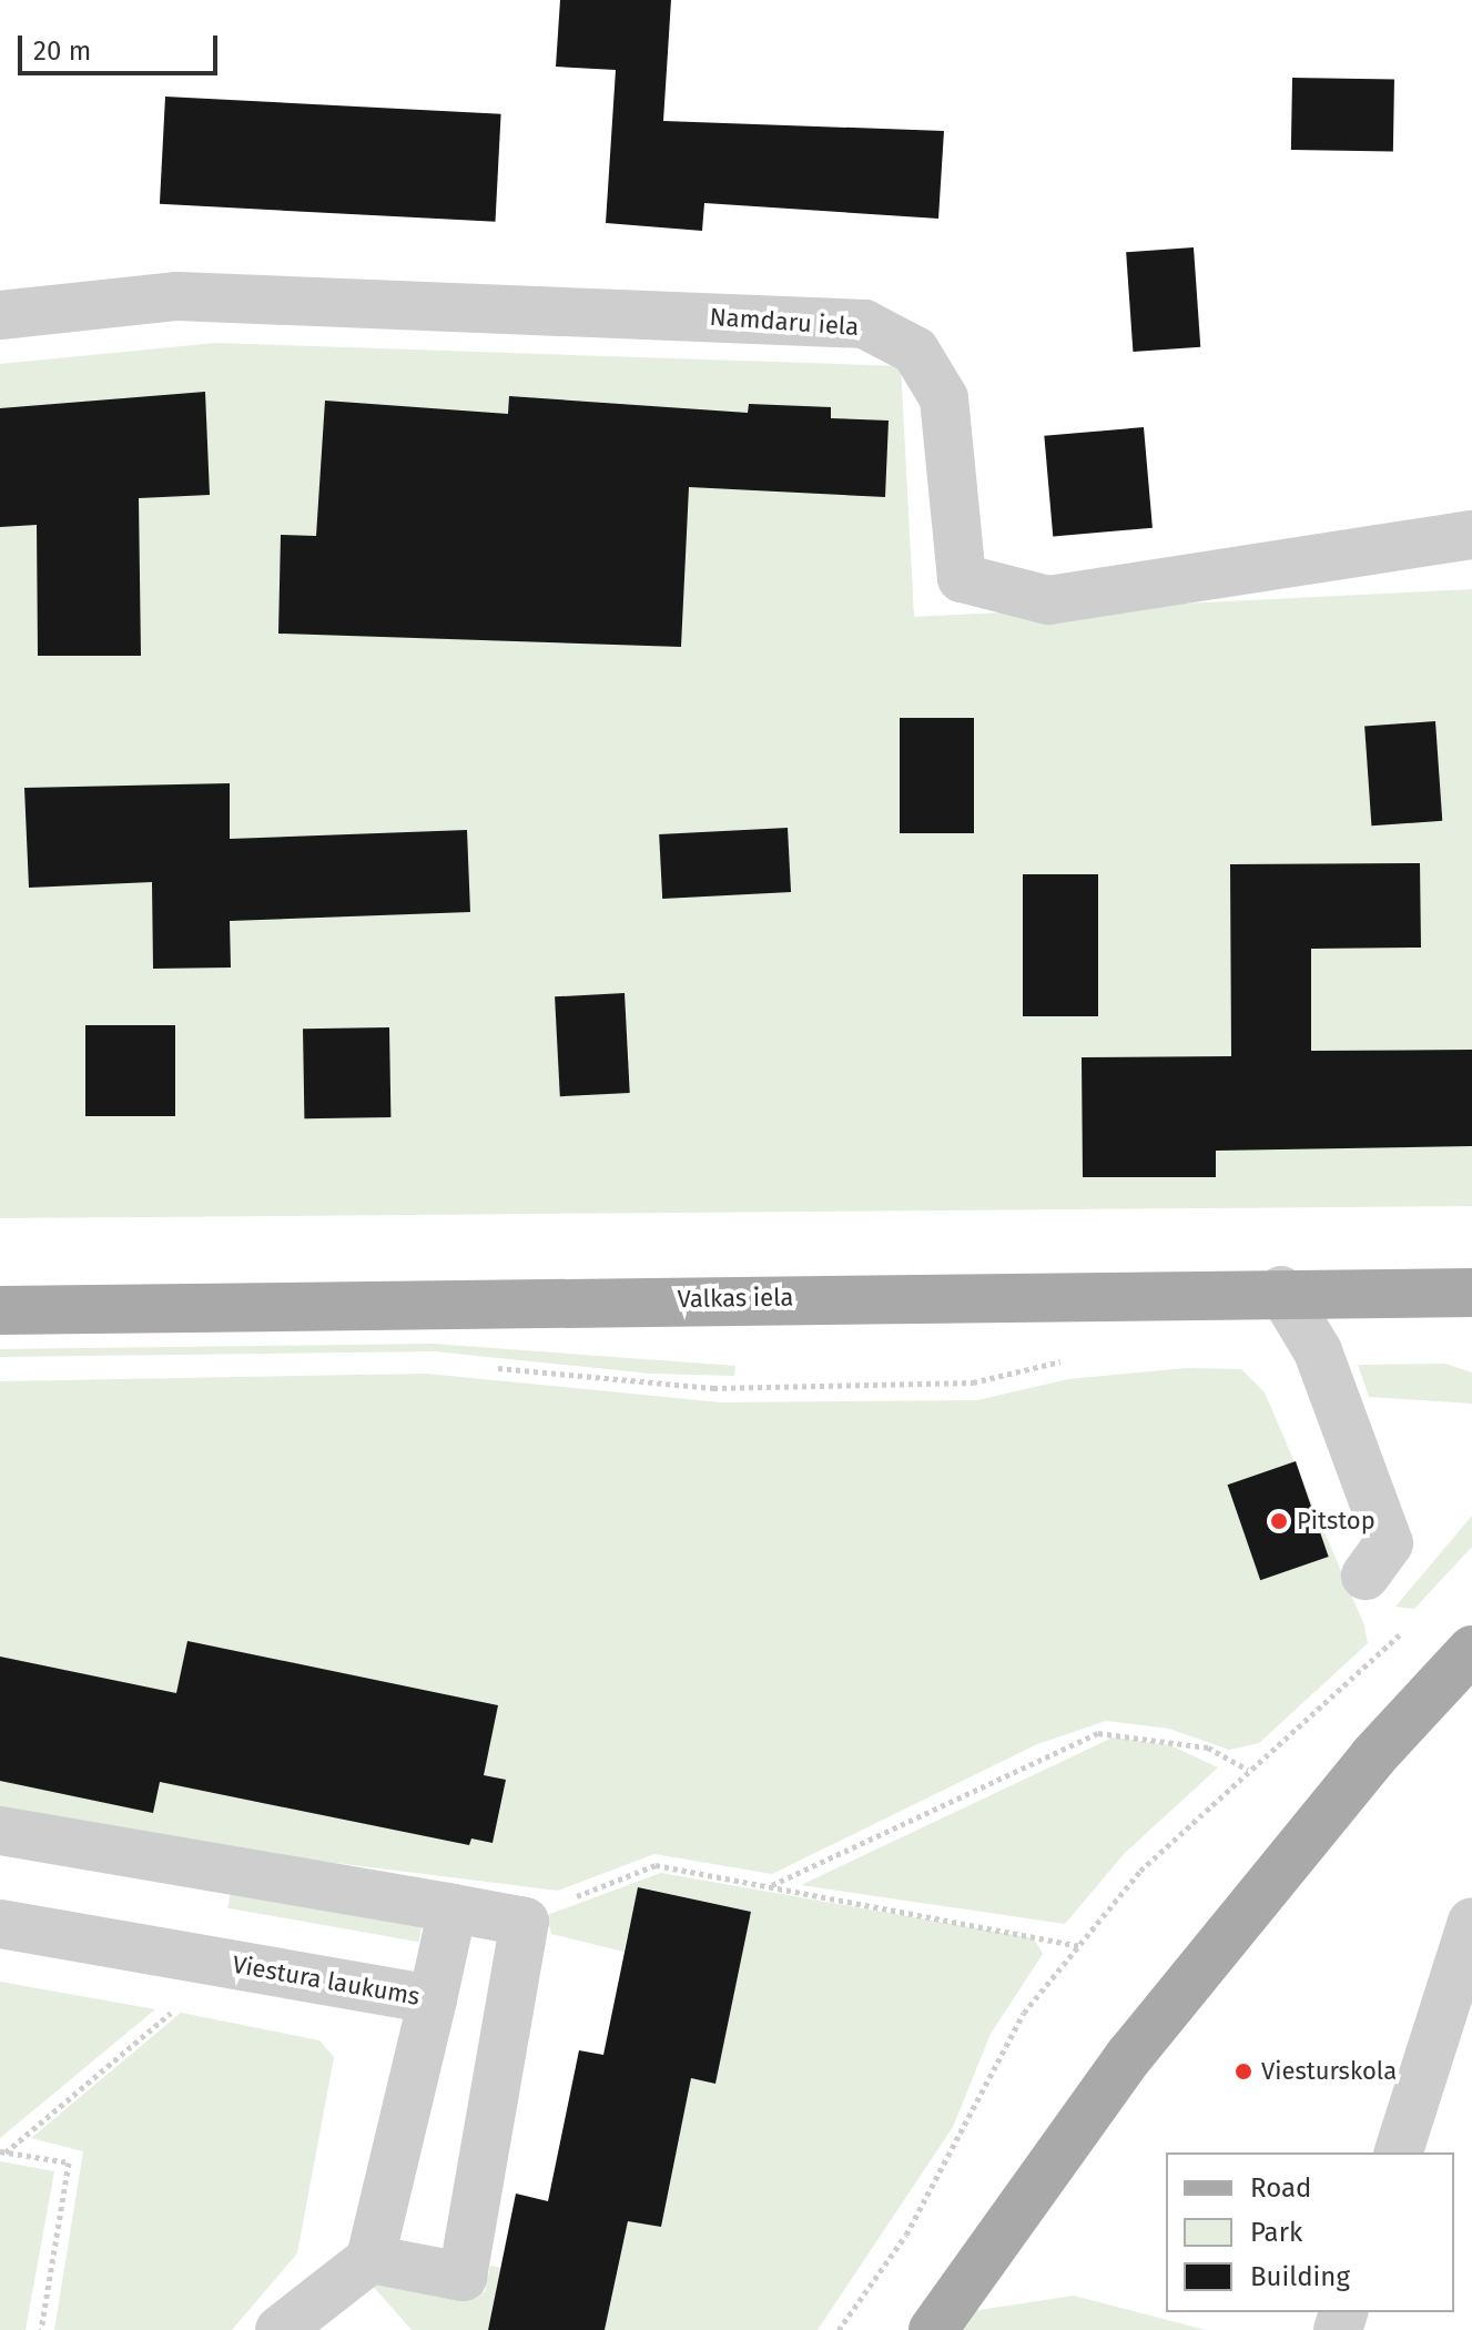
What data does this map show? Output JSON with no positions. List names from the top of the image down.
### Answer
{
  "streets": {
    "main road": ["Valkas iela"],
    "street": ["Namdaru iela", "Viestura laukums"]
  },
  "places": ["Pitstop", "Viesturskola"],
  "legend": ["Road", "Park", "Building"],
  "scale_bar": "20 m"
}
